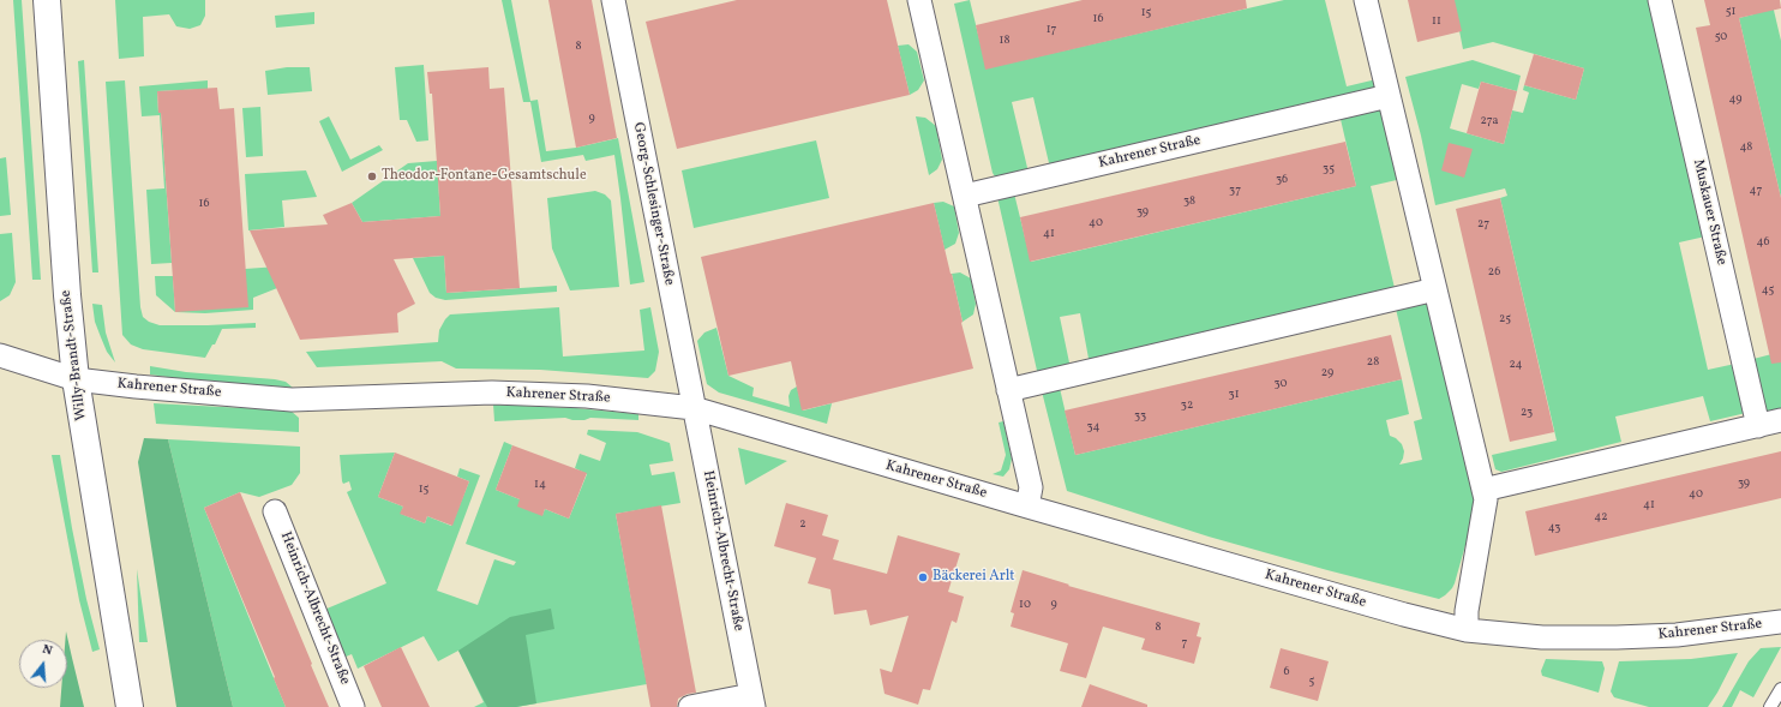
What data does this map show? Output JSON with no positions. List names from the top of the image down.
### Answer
{
  "streets": {
    "main road": ["Willy-Brandt-Straße"],
    "street": [
      "Kahrener Straße",
      "Georg-Schlesinger-Straße",
      "Muskauer Straße",
      "Heinrich-Albrecht-Straße"
    ]
  },
  "crossings": [
    ["Kahrener Straße", "Georg-Schlesinger-Straße"],
    ["Kahrener Straße", "Willy-Brandt-Straße"],
    ["Kahrener Straße", "Heinrich-Albrecht-Straße"],
    ["Georg-Schlesinger-Straße", "Heinrich-Albrecht-Straße"]
  ],
  "places": ["Theodor-Fontane-Gesamtschule", "Bäckerei Arlt"],
  "house_numbers": [
    "51",
    "15",
    "16",
    "11",
    "17",
    "50",
    "18",
    "8",
    "49",
    "9",
    "27a",
    "48",
    "35",
    "36",
    "37",
    "47",
    "38",
    "16",
    "39",
    "40",
    "27",
    "41",
    "46",
    "26",
    "45",
    "25",
    "28",
    "24",
    "29",
    "30",
    "31",
    "32",
    "23",
    "33",
    "34",
    "39",
    "14",
    "15",
    "40",
    "41",
    "42",
    "2",
    "43",
    "10",
    "9",
    "8",
    "7",
    "6",
    "5"
  ],
  "north": "top"
}
